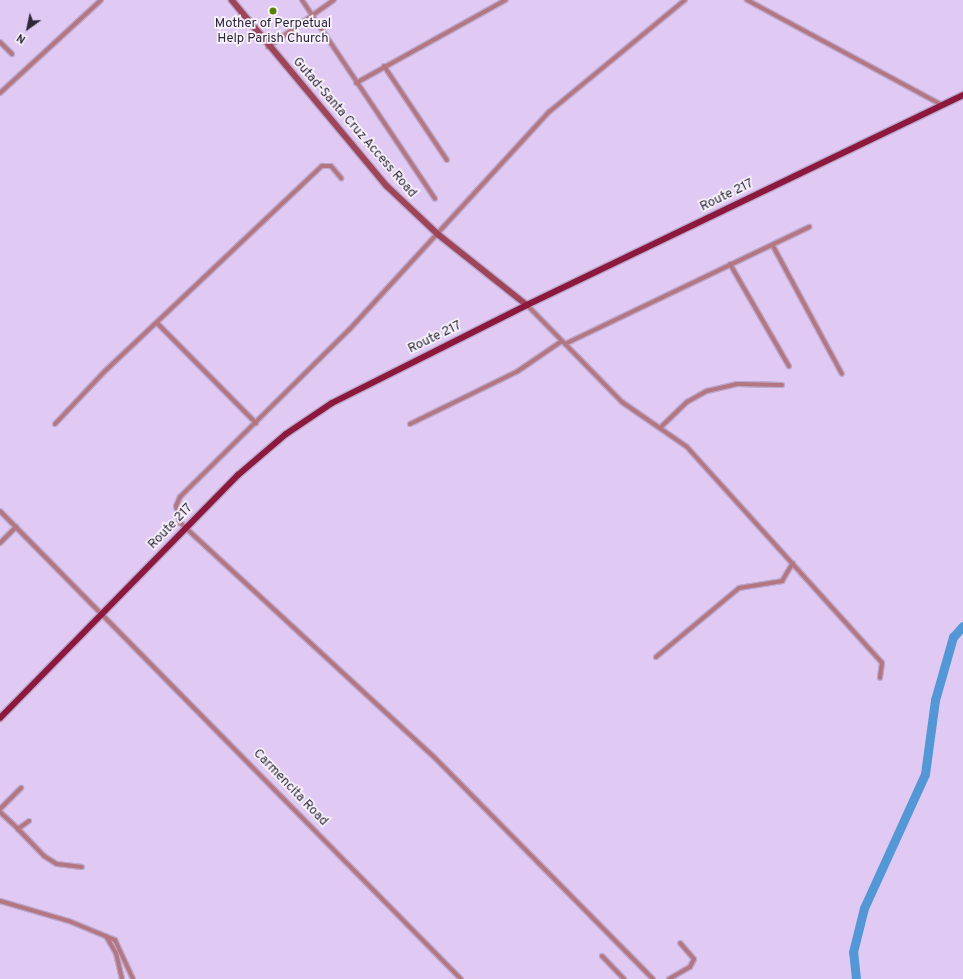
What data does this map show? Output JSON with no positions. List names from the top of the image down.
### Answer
{
  "streets": {
    "main road": ["Gutad-Santa Cruz Access Road", "Route 217"],
    "street": ["Carmencita Road"]
  },
  "crossings": [
    ["Gutad-Santa Cruz Access Road", "Route 217"],
    ["Route 217", "Carmencita Road"]
  ],
  "places": ["Mother of Perpetual Help Parish Church"],
  "north": "bottom left"
}
